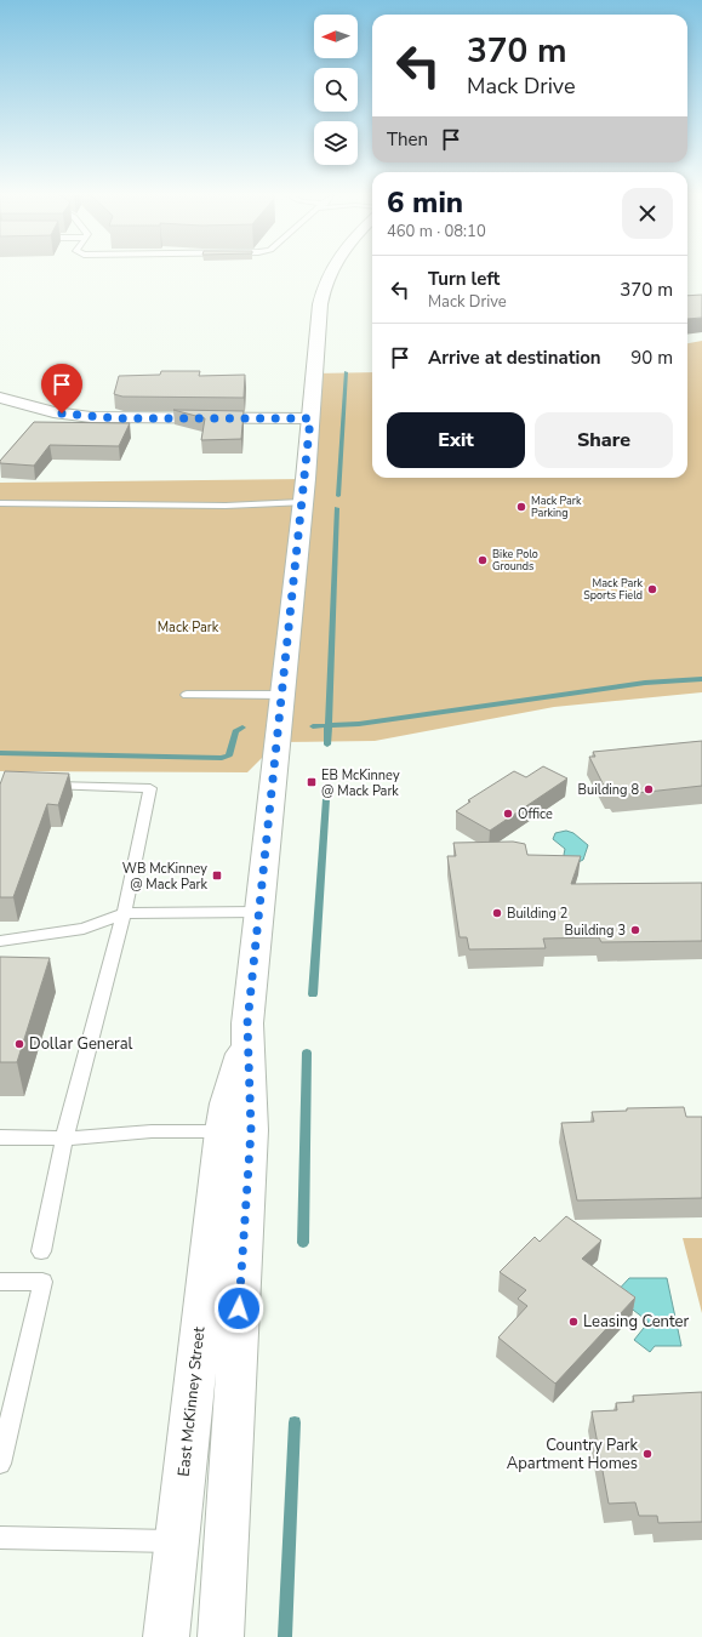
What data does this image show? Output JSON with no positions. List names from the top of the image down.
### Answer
{
  "streets": {
    "main road": ["East McKinney Street"]
  },
  "parks": ["Mack Park"],
  "places": {
    "other": [
      "Mack Park Parking",
      "Bike Polo Grounds",
      "Mack Park Sports Field",
      "Building 8",
      "Office",
      "Building 2",
      "Building 3",
      "Dollar General",
      "Leasing Center",
      "Country Park Apartment Homes"
    ],
    "transit": ["EB McKinney @ Mack Park", "WB McKinney @ Mack Park"]
  },
  "north": "left",
  "page": {
    "turn": ["370 m", "Mack Drive"],
    "then": "Then",
    "heading": ["6 min", "460 m · 08:10"],
    "list": [
      {
        "name": "Turn left",
        "note": "Mack Drive",
        "value": "370 m"
      },
      {
        "name": "Arrive at destination",
        "value": "90 m"
      }
    ],
    "buttons": ["Exit", "Share"]
  }
}
